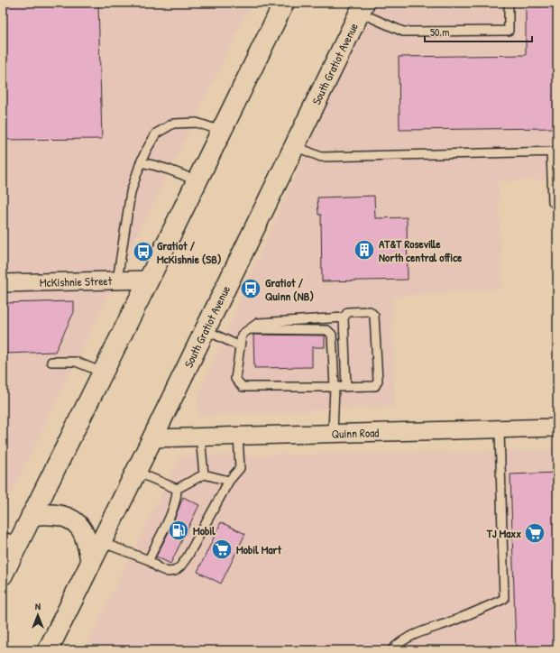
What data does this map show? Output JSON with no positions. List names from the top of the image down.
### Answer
{
  "streets": {
    "main road": ["South Gratiot Avenue"],
    "street": ["McKishnie Street", "Quinn Road"]
  },
  "crossings": [
    ["South Gratiot Avenue", "Quinn Road"]
  ],
  "places": {
    "building": ["AT&T Roseville North central office"],
    "bus stop": ["Gratiot / McKishnie (SB)", "Gratiot / Quinn (NB)"],
    "fuel station": ["Mobil"],
    "supermarket": ["TJ Maxx", "Mobil Mart"]
  },
  "scale_bar": "50 m",
  "north": "top"
}
